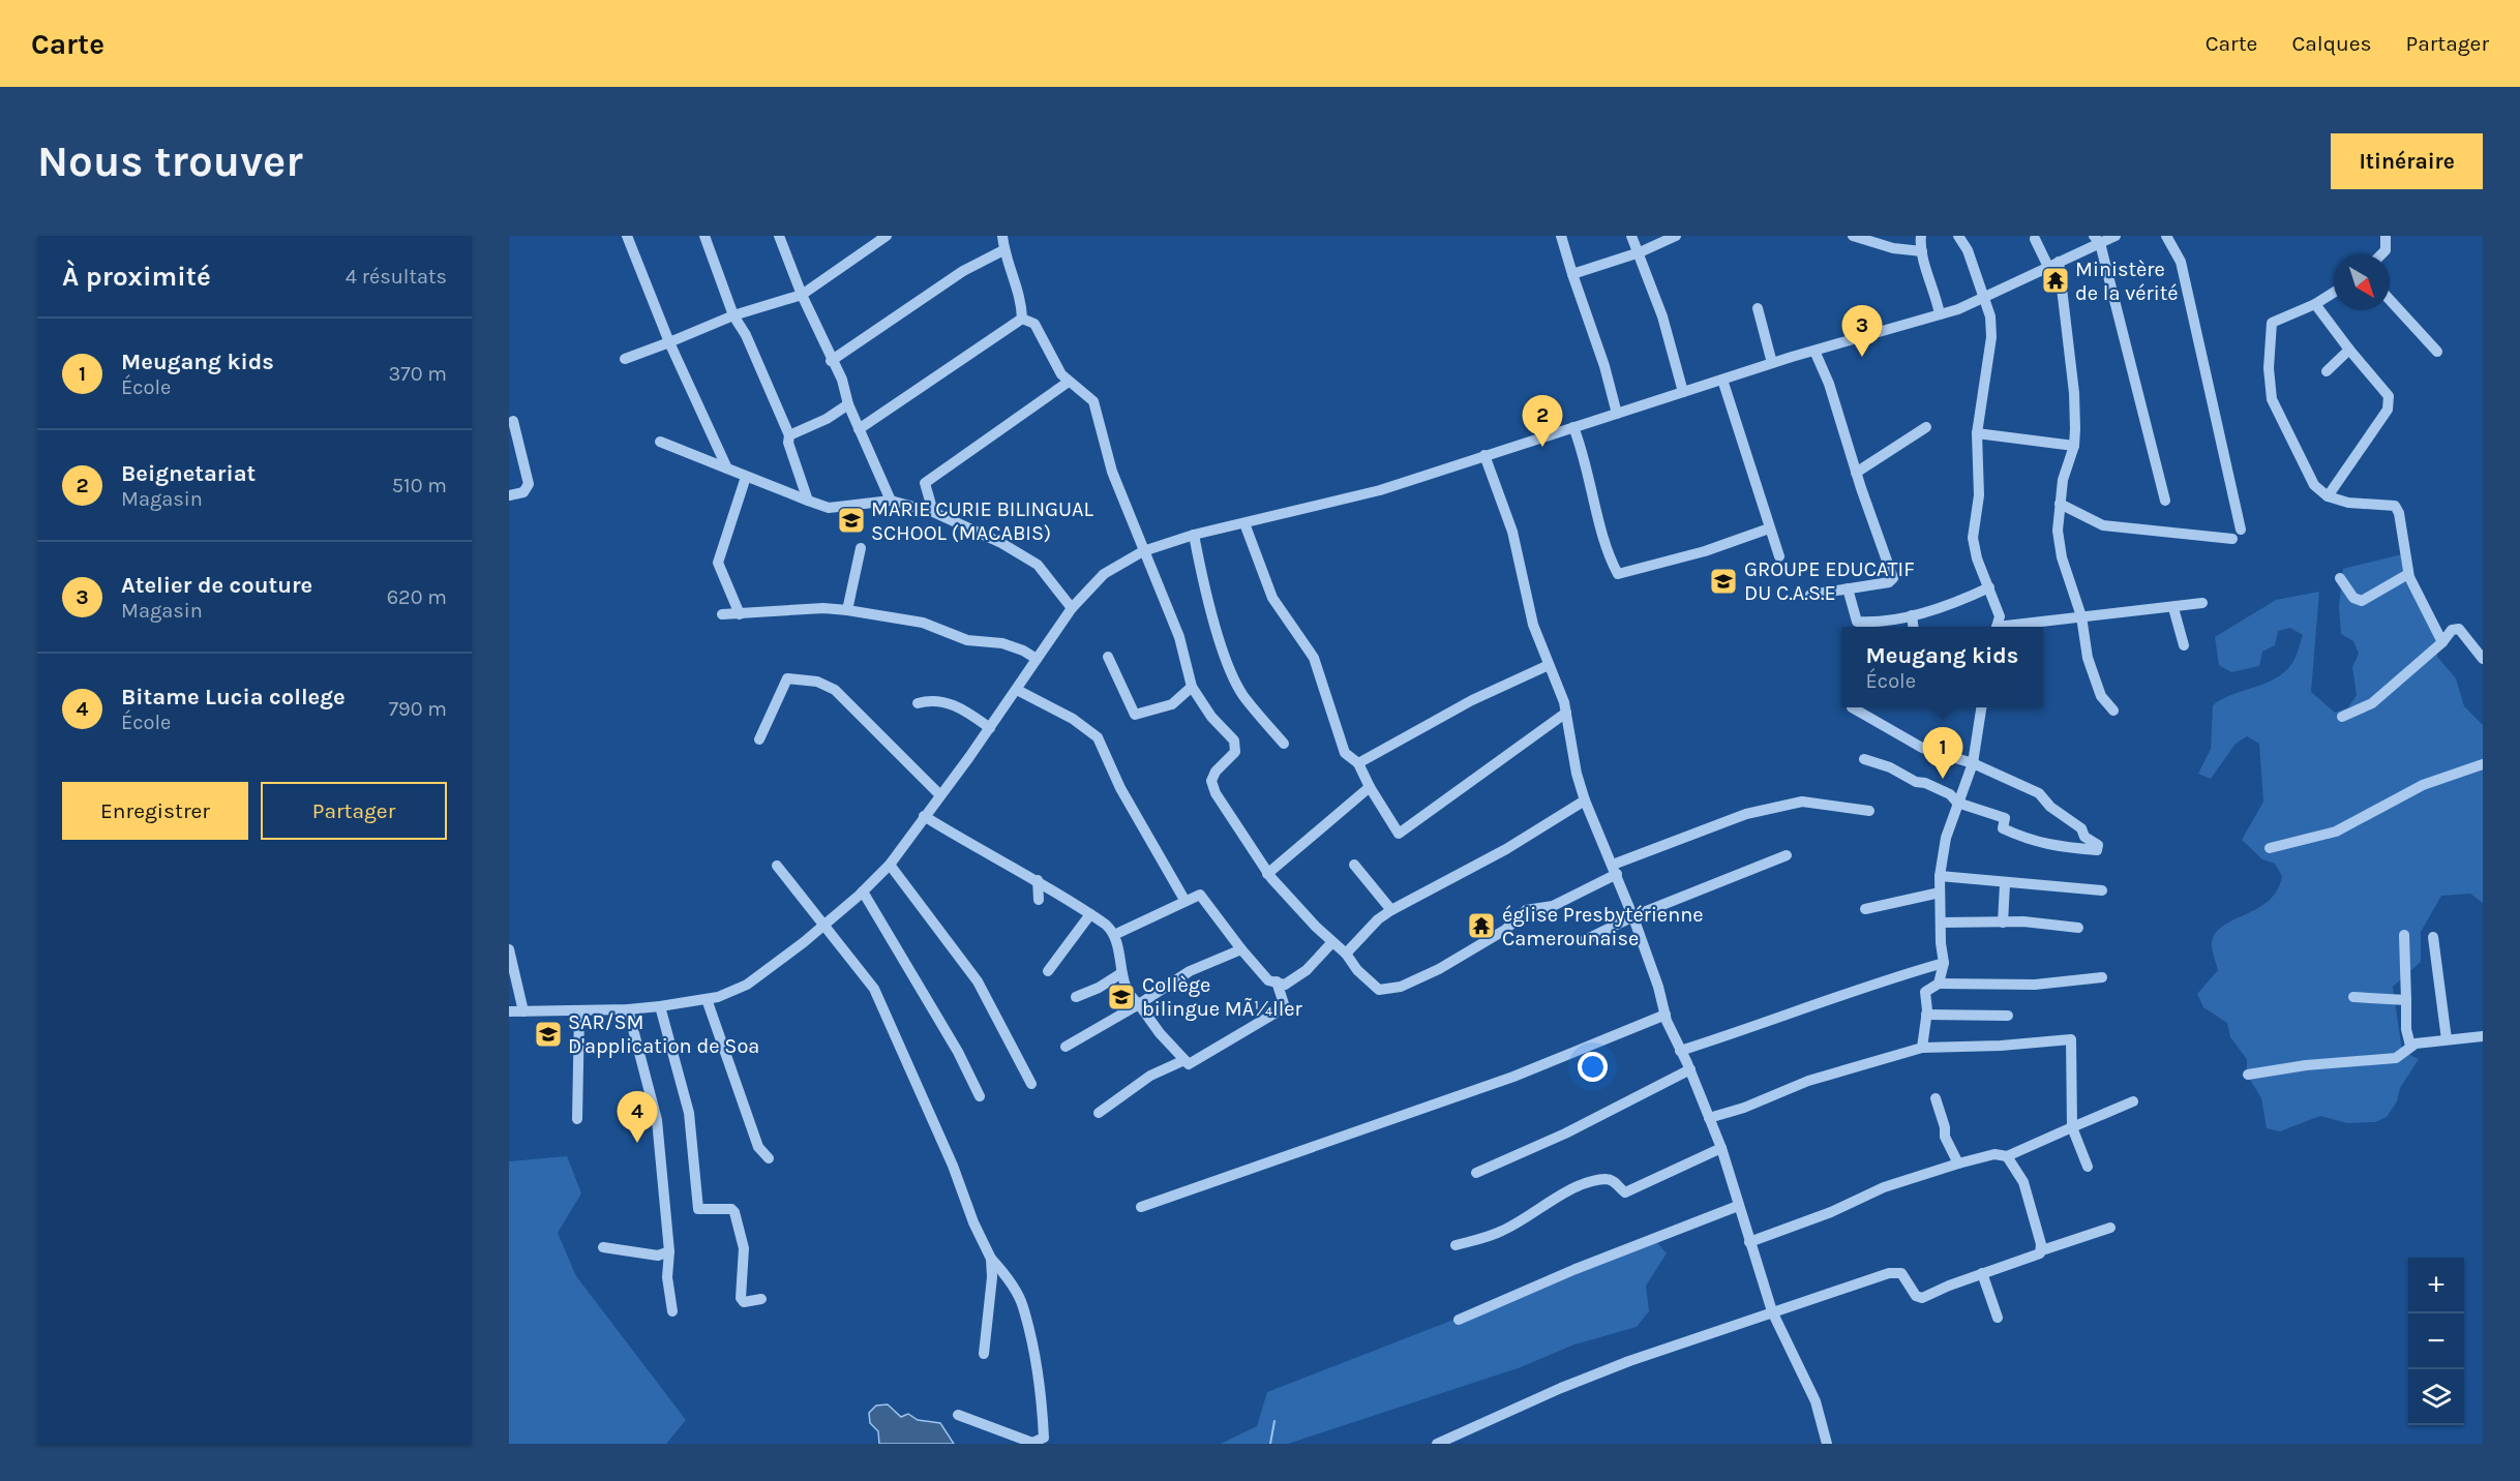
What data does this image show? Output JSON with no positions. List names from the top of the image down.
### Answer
{
  "places": {
    "temple": ["Ministère de la vérité", "église Presbytérienne Camerounaise"],
    "school or university": [
      "MARIE CURIE BILINGUAL SCHOOL (MACABIS)",
      "GROUPE EDUCATIF DU C.A.S.E",
      "Collège bilingue MÃ¼ller",
      "SAR/SM D'application de Soa"
    ]
  },
  "north": "bottom right",
  "page": {
    "header": "Carte",
    "nav": ["Carte", "Calques", "Partager"],
    "buttons": [
      "Itinéraire",
      ["Enregistrer", "Partager"]
    ],
    "title": "Nous trouver",
    "heading": ["À proximité", "4 résultats"],
    "pins": [
      "3",
      "2",
      "1",
      "4"
    ],
    "list": [
      {
        "mark": "1",
        "name": "Meugang kids",
        "note": "École",
        "value": "370 m"
      },
      {
        "mark": "2",
        "name": "Beignetariat",
        "note": "Magasin",
        "value": "510 m"
      },
      {
        "mark": "3",
        "name": "Atelier de couture",
        "note": "Magasin",
        "value": "620 m"
      },
      {
        "mark": "4",
        "name": "Bitame Lucia college",
        "note": "École",
        "value": "790 m"
      }
    ],
    "popup": ["Meugang kids", "École"],
    "map_buttons": ["+", "−"]
  }
}
